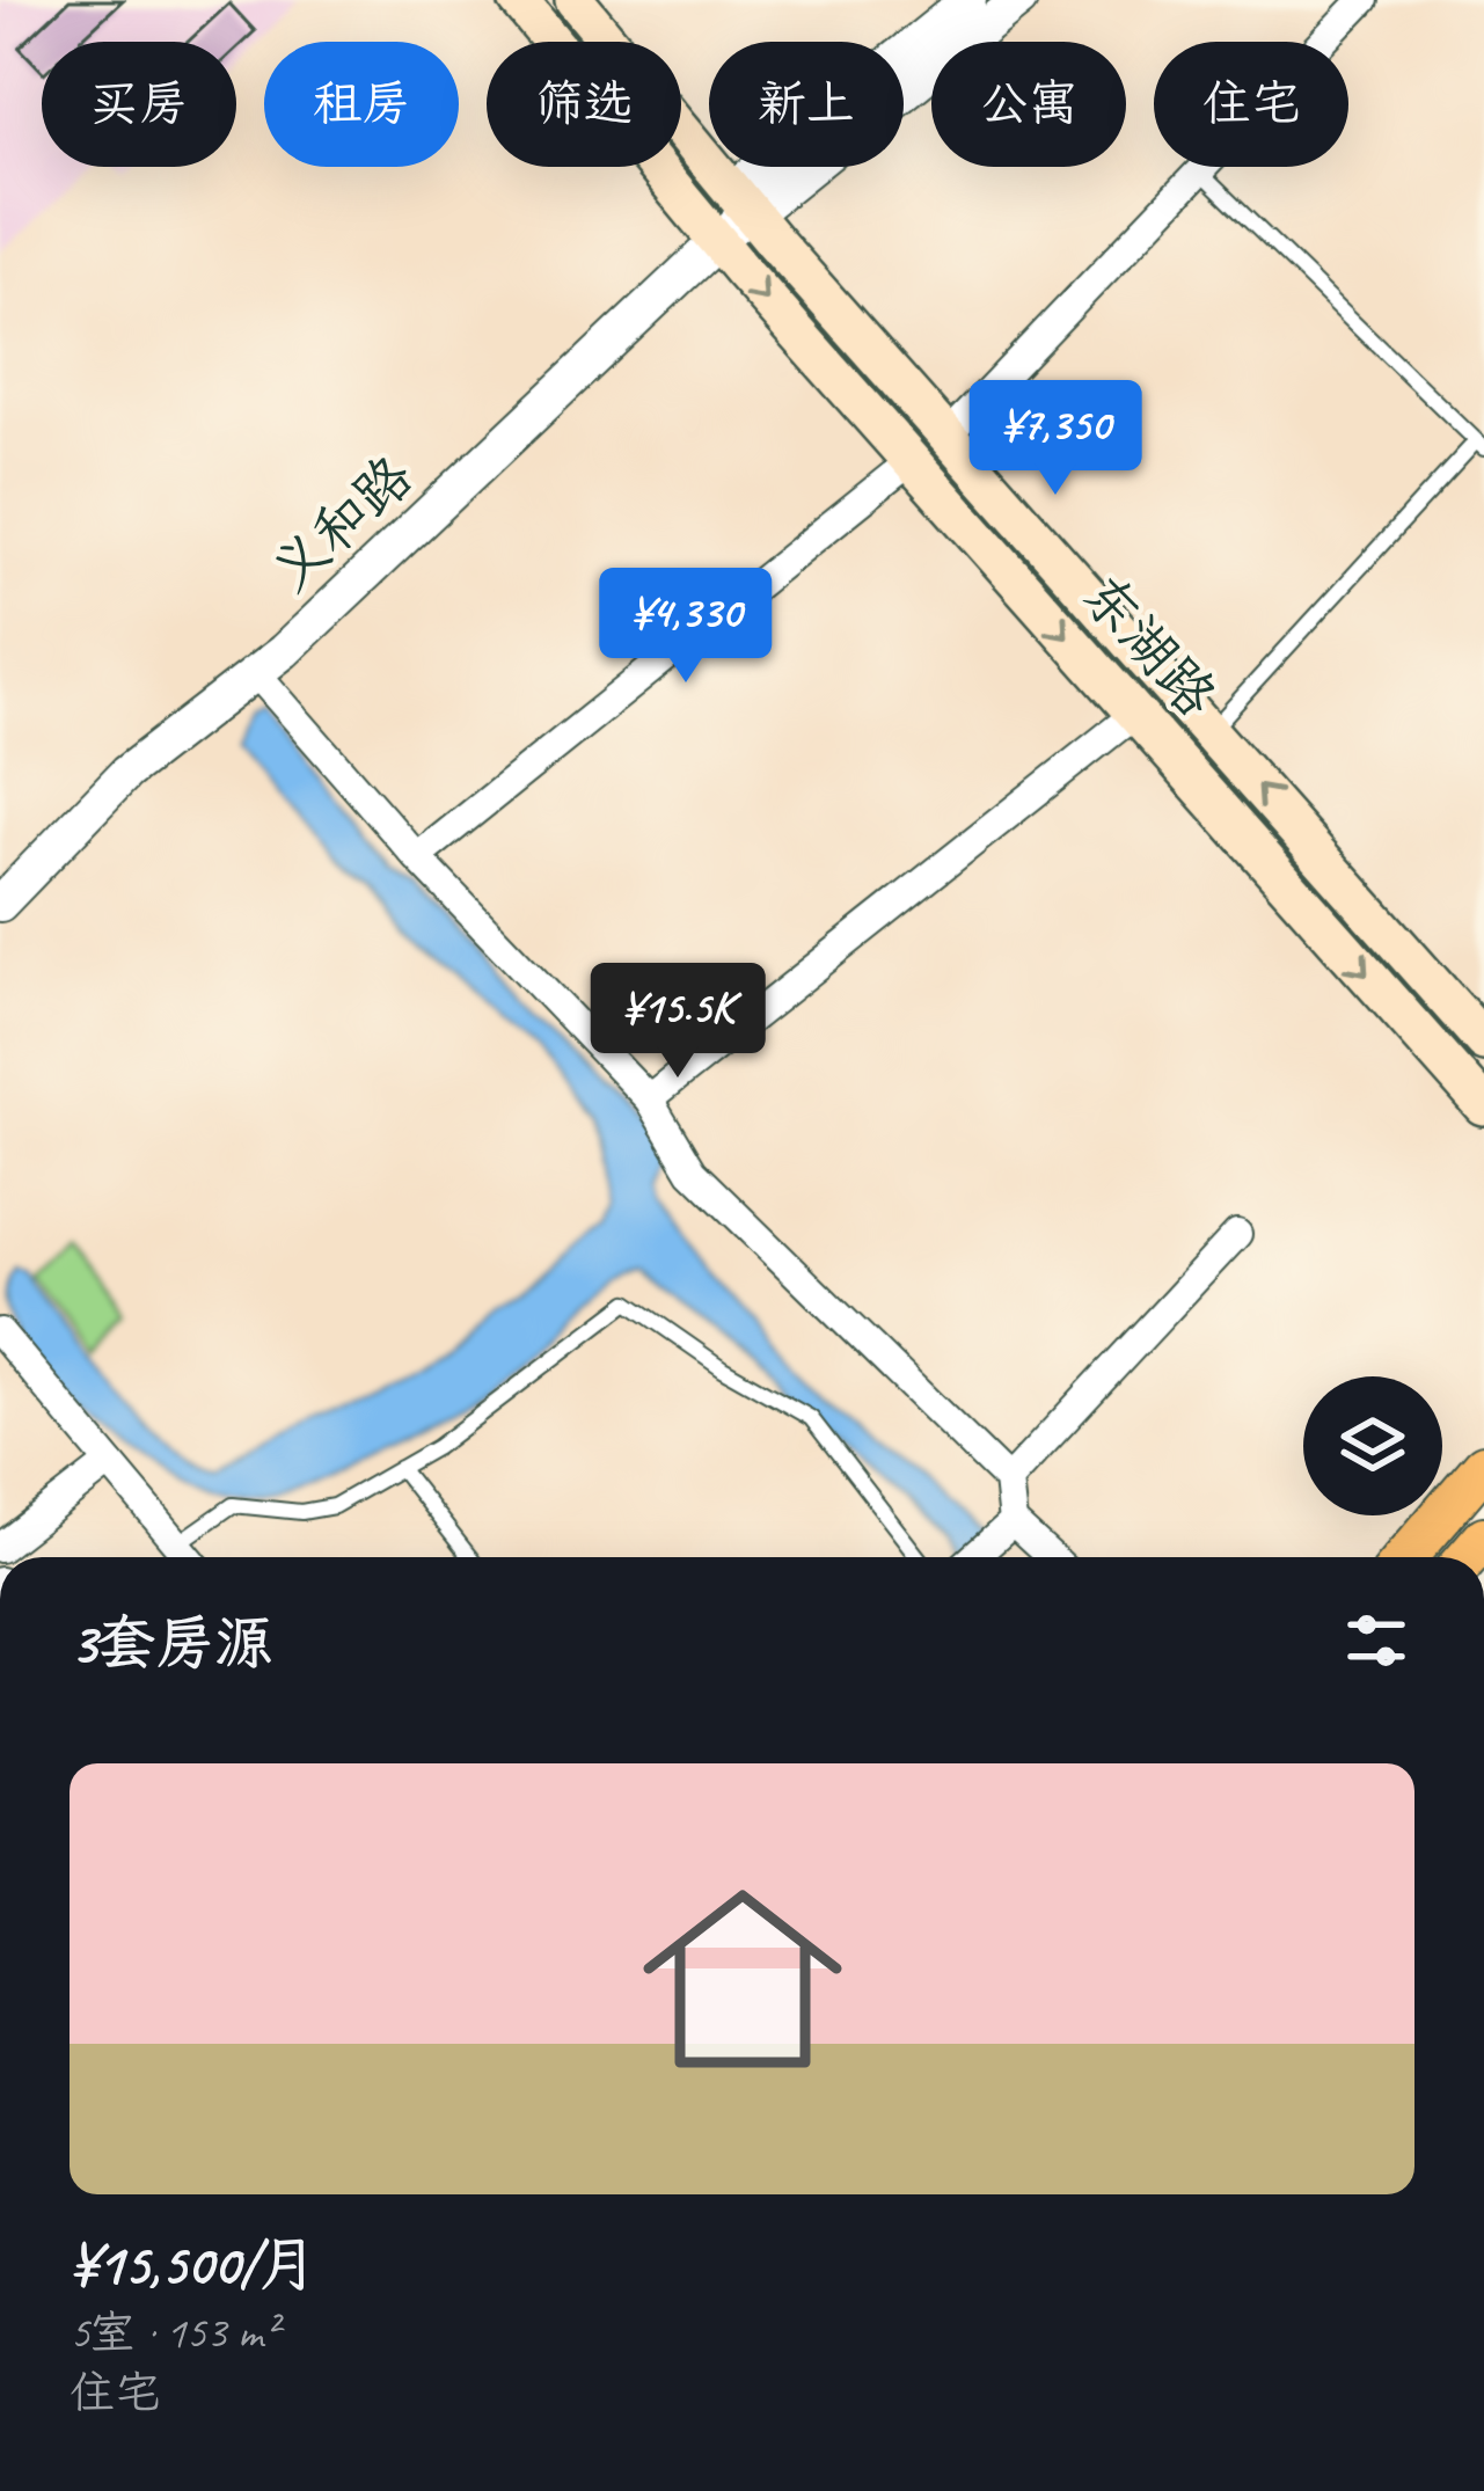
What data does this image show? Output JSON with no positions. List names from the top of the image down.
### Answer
{
  "streets": {
    "main road": ["东湖路"],
    "street": ["义和路"]
  },
  "crossings": [
    ["义和路", "东湖路"]
  ],
  "page": {
    "chip": [
      "买房",
      "租房",
      "筛选",
      "新上",
      "公寓",
      "住宅"
    ],
    "price": ["¥7,350", "¥4,330", "¥15.5K"],
    "heading": "3套房源",
    "list": [
      {
        "name": "¥15,500/月",
        "note": "5室 · 153 m² · 住宅"
      }
    ]
  }
}
